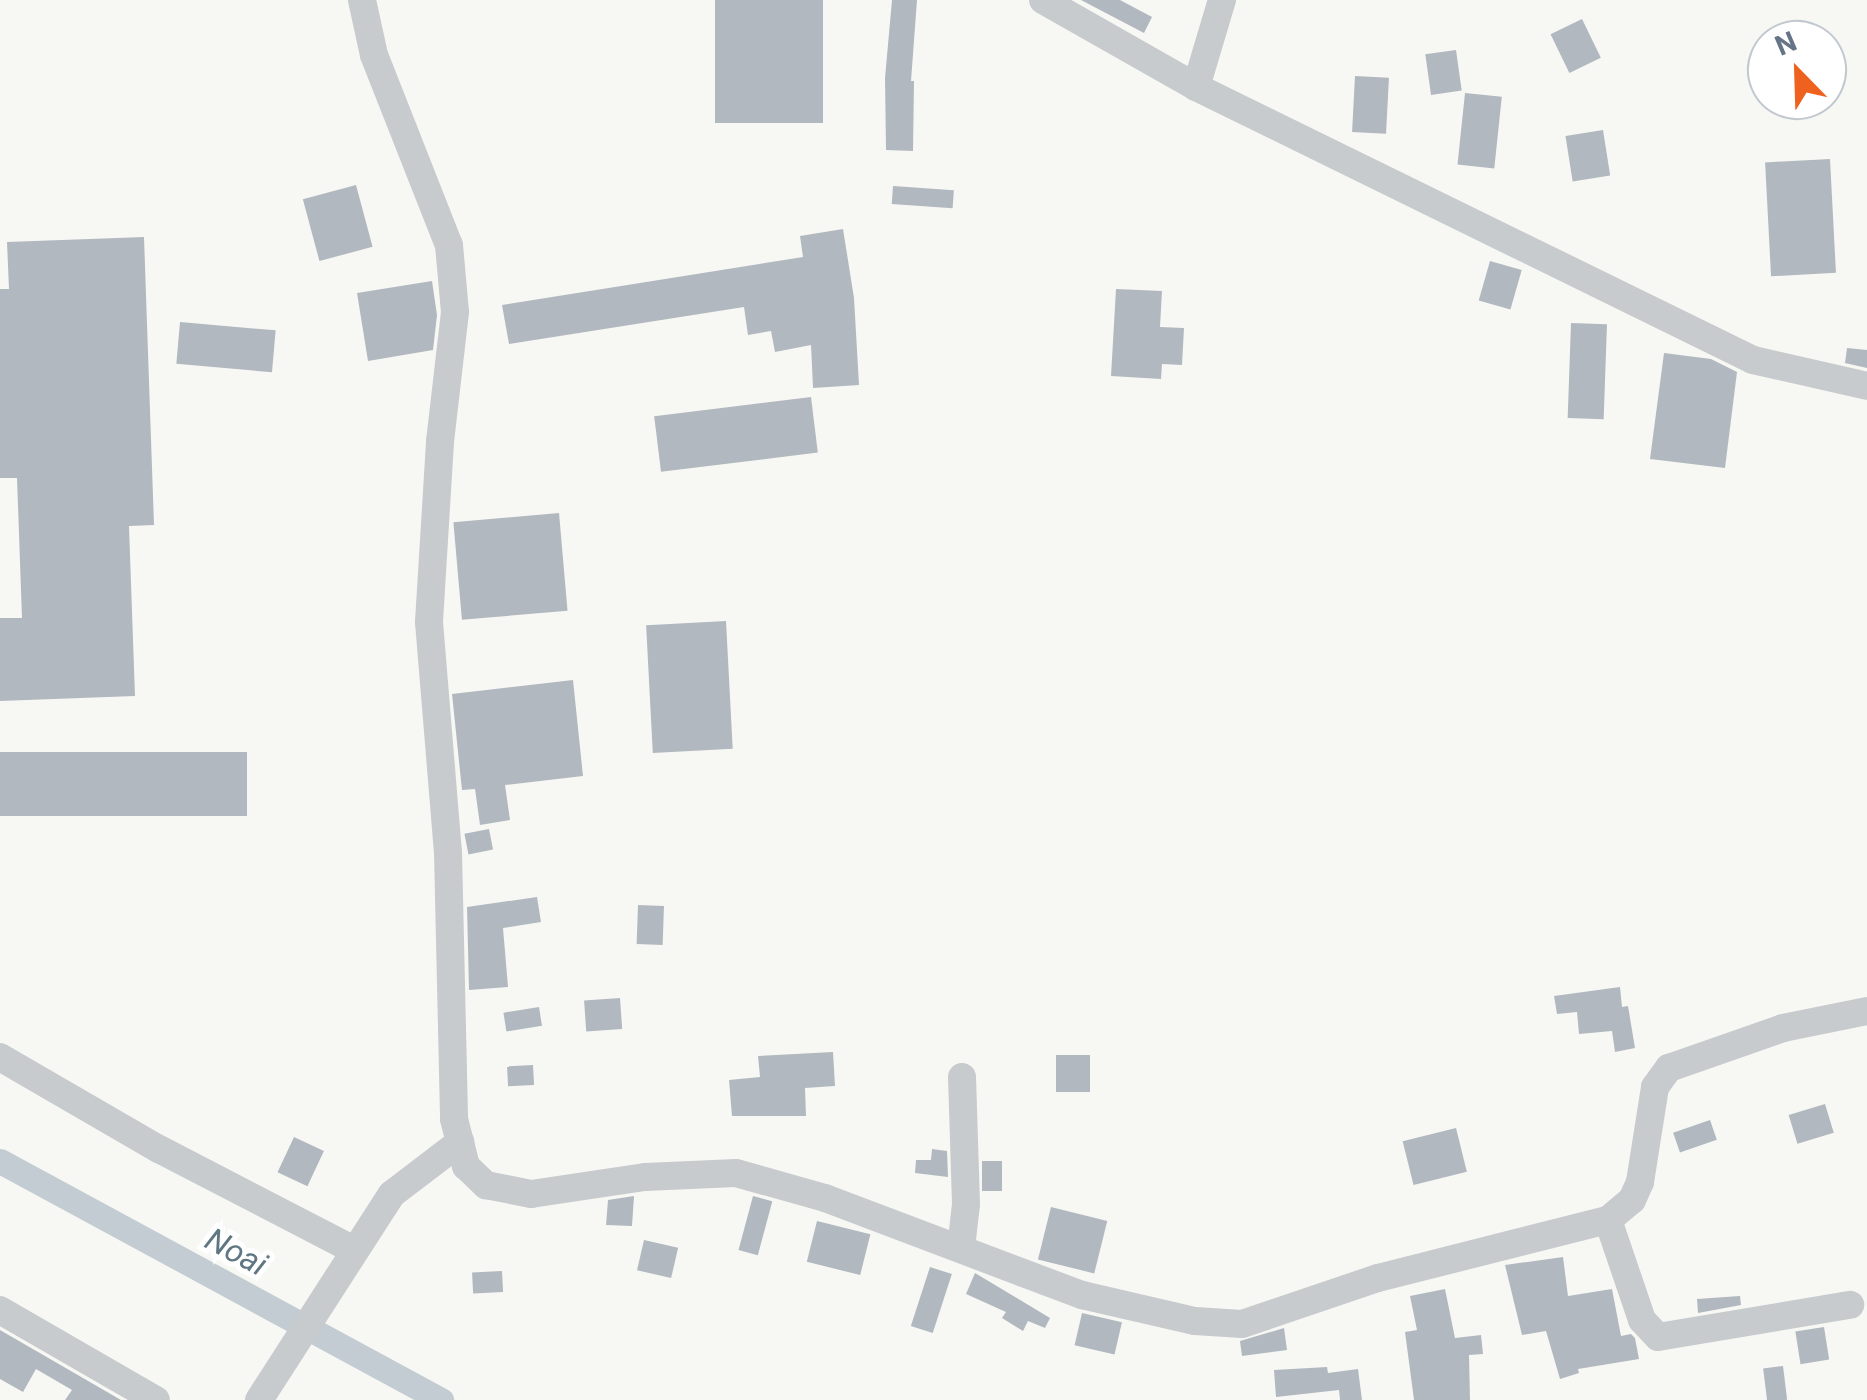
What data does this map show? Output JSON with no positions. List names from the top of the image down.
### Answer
{
  "water": ["Noai"],
  "north": "top left"
}
